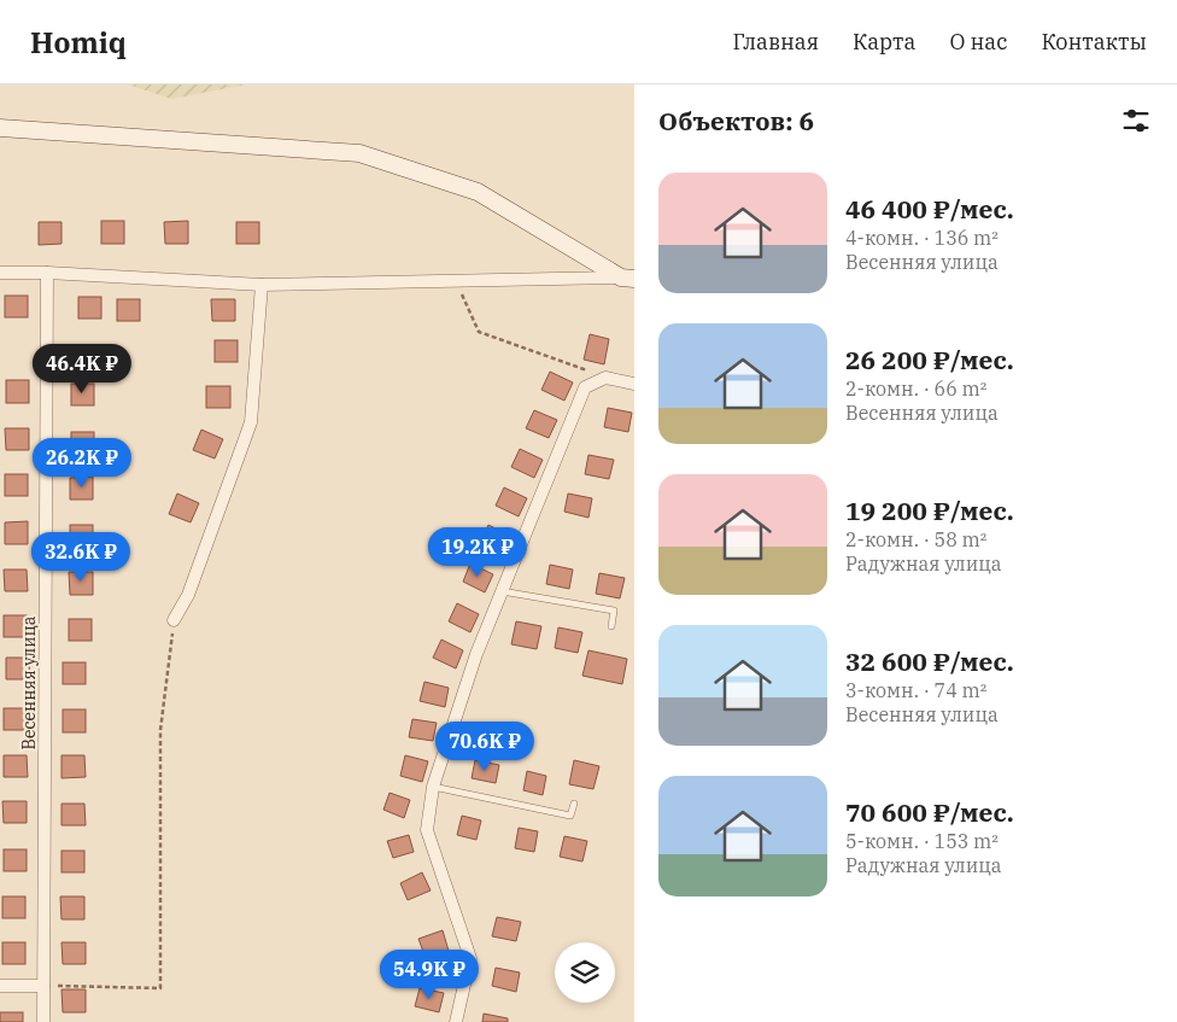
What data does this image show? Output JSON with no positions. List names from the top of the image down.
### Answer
{
  "streets": {
    "street": ["Весенняя улица"]
  },
  "page": {
    "header": "Homiq",
    "nav": [
      "Главная",
      "Карта",
      "О нас",
      "Контакты"
    ],
    "heading": "Объектов: 6",
    "list": [
      {
        "name": "46 400 ₽/мес.",
        "note": "4-комн. · 136 m² · Весенняя улица"
      },
      {
        "name": "26 200 ₽/мес.",
        "note": "2-комн. · 66 m² · Весенняя улица"
      },
      {
        "name": "19 200 ₽/мес.",
        "note": "2-комн. · 58 m² · Радужная улица"
      },
      {
        "name": "32 600 ₽/мес.",
        "note": "3-комн. · 74 m² · Весенняя улица"
      },
      {
        "name": "70 600 ₽/мес.",
        "note": "5-комн. · 153 m² · Радужная улица"
      }
    ],
    "price": [
      "46.4K ₽",
      "26.2K ₽",
      "19.2K ₽",
      "32.6K ₽",
      "70.6K ₽",
      "54.9K ₽"
    ]
  }
}
